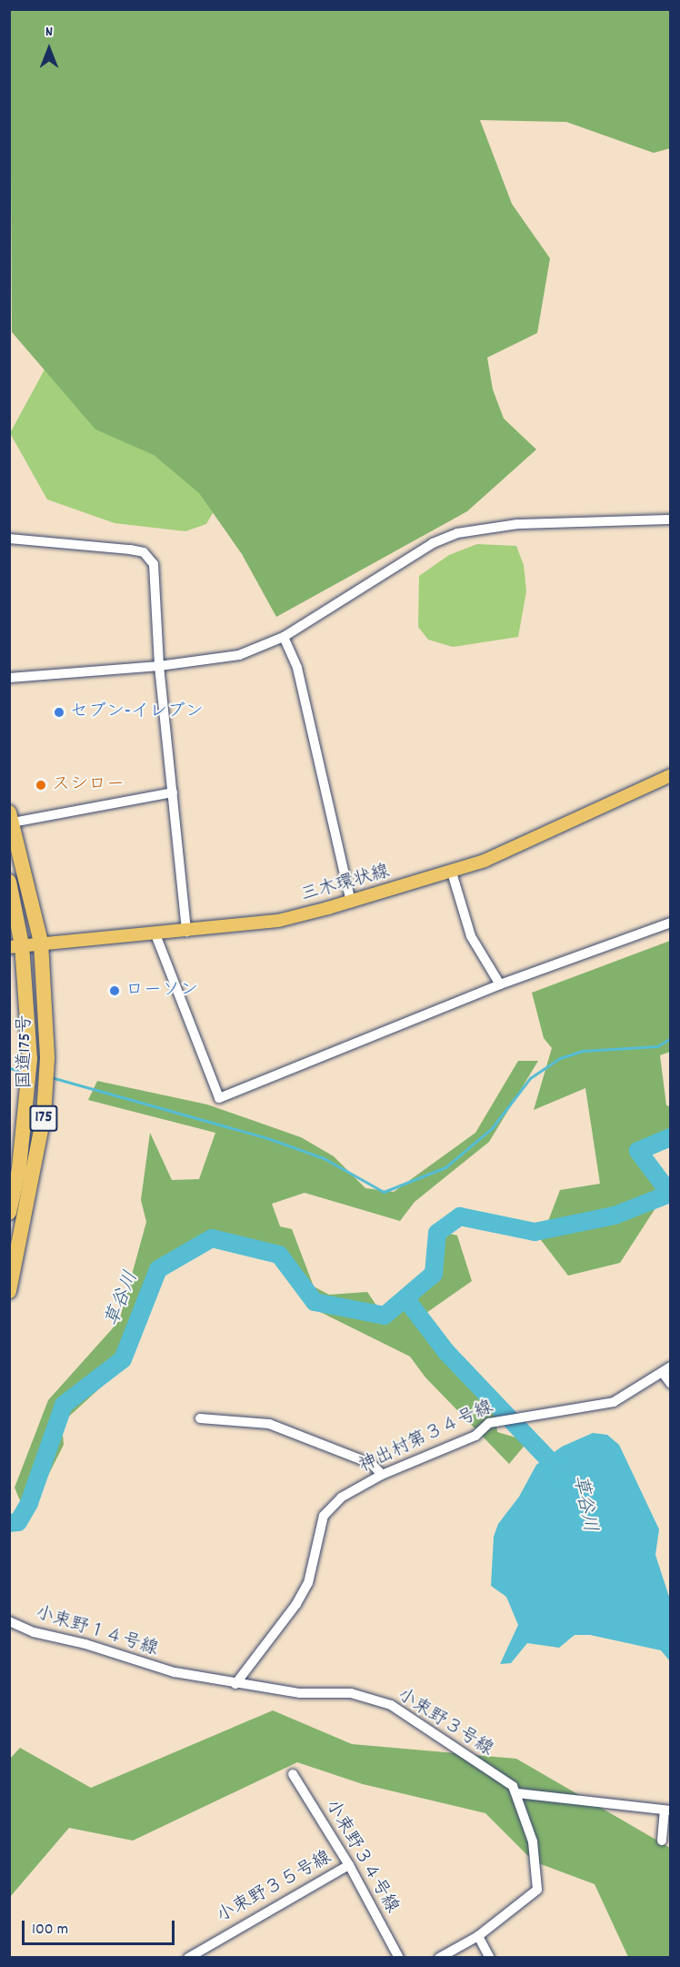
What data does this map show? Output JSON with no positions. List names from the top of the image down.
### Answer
{
  "streets": {
    "highway": ["国道175号", "175"],
    "main road": ["三木環状線"],
    "street": [
      "神出村第３４号線",
      "小束野１４号線",
      "小束野３号線",
      "小束野３４号線",
      "小束野３５号線"
    ]
  },
  "crossings": [
    ["三木環状線", "国道175号"],
    ["神出村第３４号線", "小束野３号線"],
    ["小束野１４号線", "小束野３号線"],
    ["小束野３４号線", "小束野３５号線"]
  ],
  "water": ["草谷川"],
  "places": ["セブン-イレブン", "スシロー", "ローソン"],
  "scale_bar": "100 m",
  "north": "top"
}
